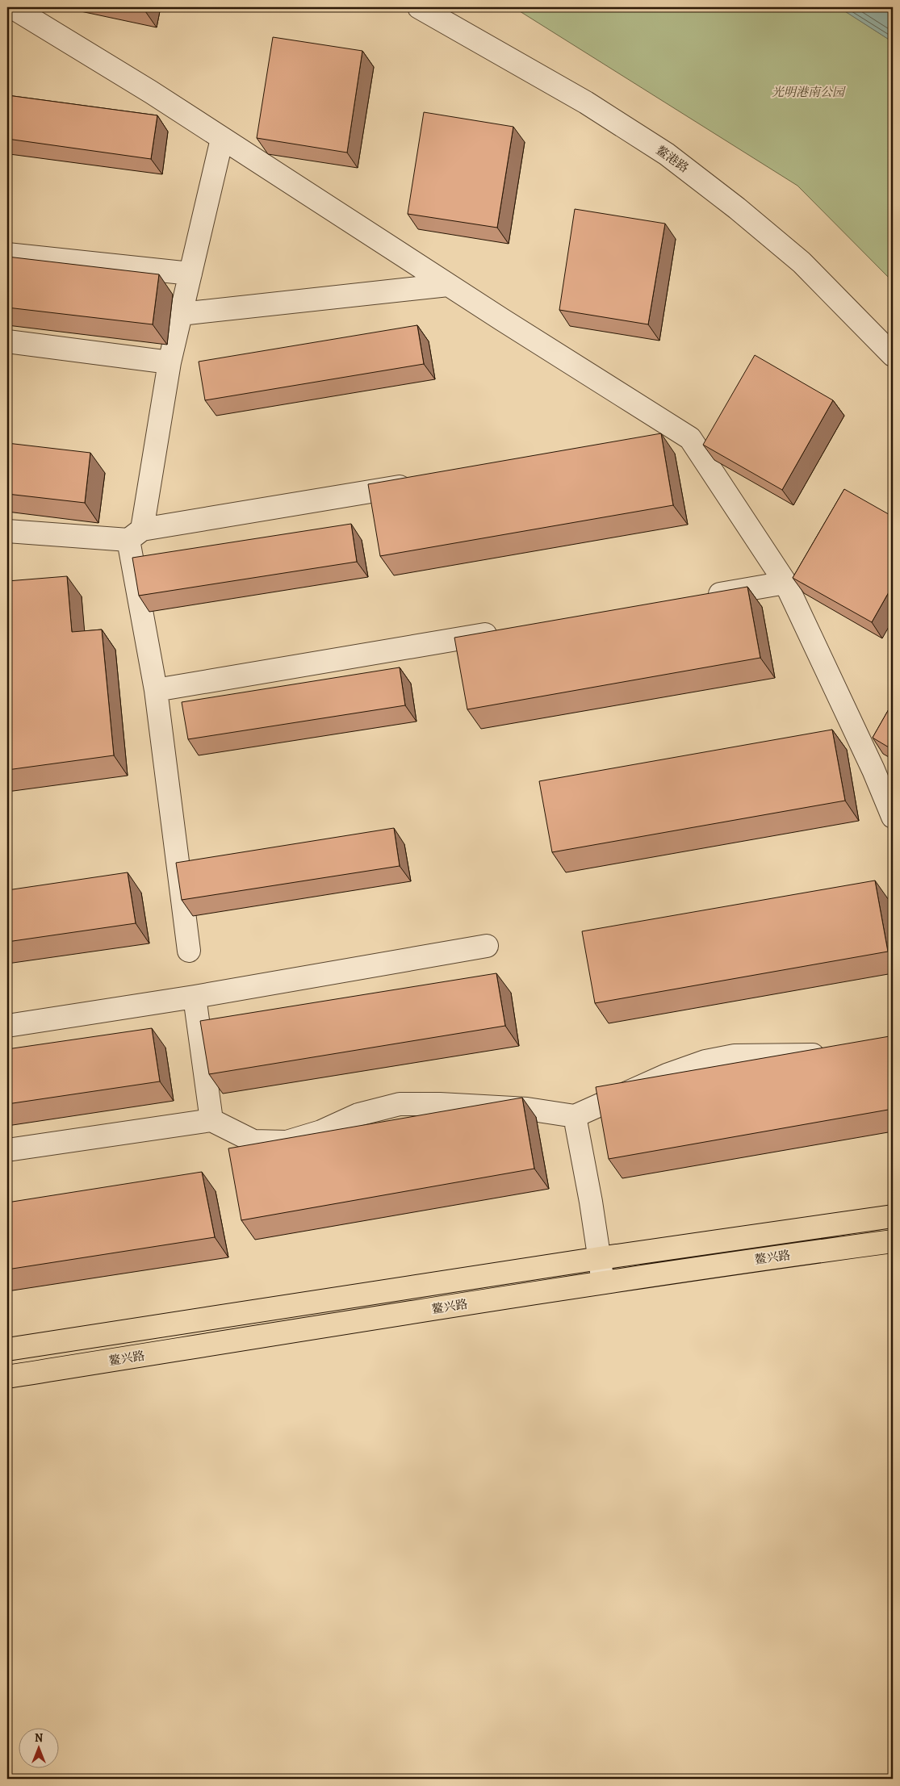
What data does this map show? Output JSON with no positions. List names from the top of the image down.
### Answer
{
  "streets": {
    "main road": ["鳌兴路"],
    "street": ["鳌港路"]
  },
  "parks": ["光明港南公园"],
  "north": "top"
}
